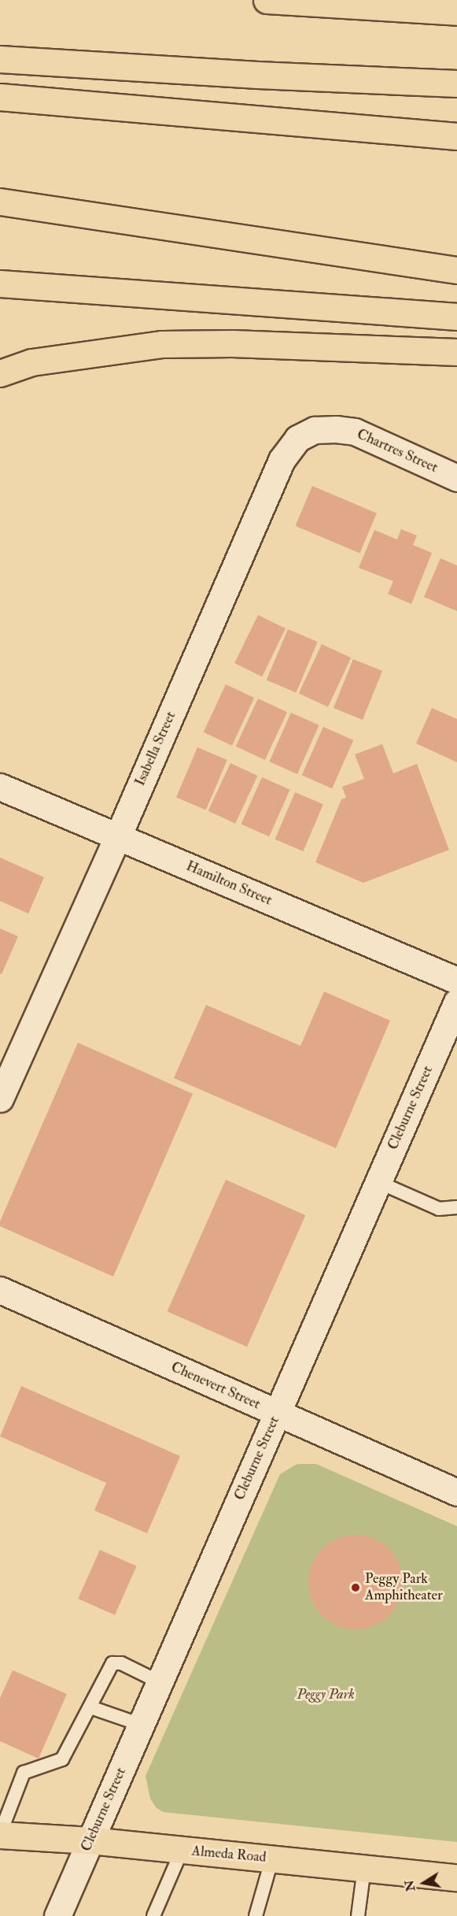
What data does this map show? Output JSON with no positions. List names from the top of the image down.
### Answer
{
  "streets": {
    "main road": ["Almeda Road"],
    "street": [
      "Chartres Street",
      "Isabella Street",
      "Hamilton Street",
      "Cleburne Street",
      "Chenevert Street"
    ]
  },
  "crossings": [
    ["Chartres Street", "Isabella Street"],
    ["Isabella Street", "Hamilton Street"],
    ["Cleburne Street", "Chenevert Street"],
    ["Cleburne Street", "Almeda Road"]
  ],
  "parks": ["Peggy Park"],
  "places": ["Peggy Park Amphitheater"],
  "north": "left"
}
